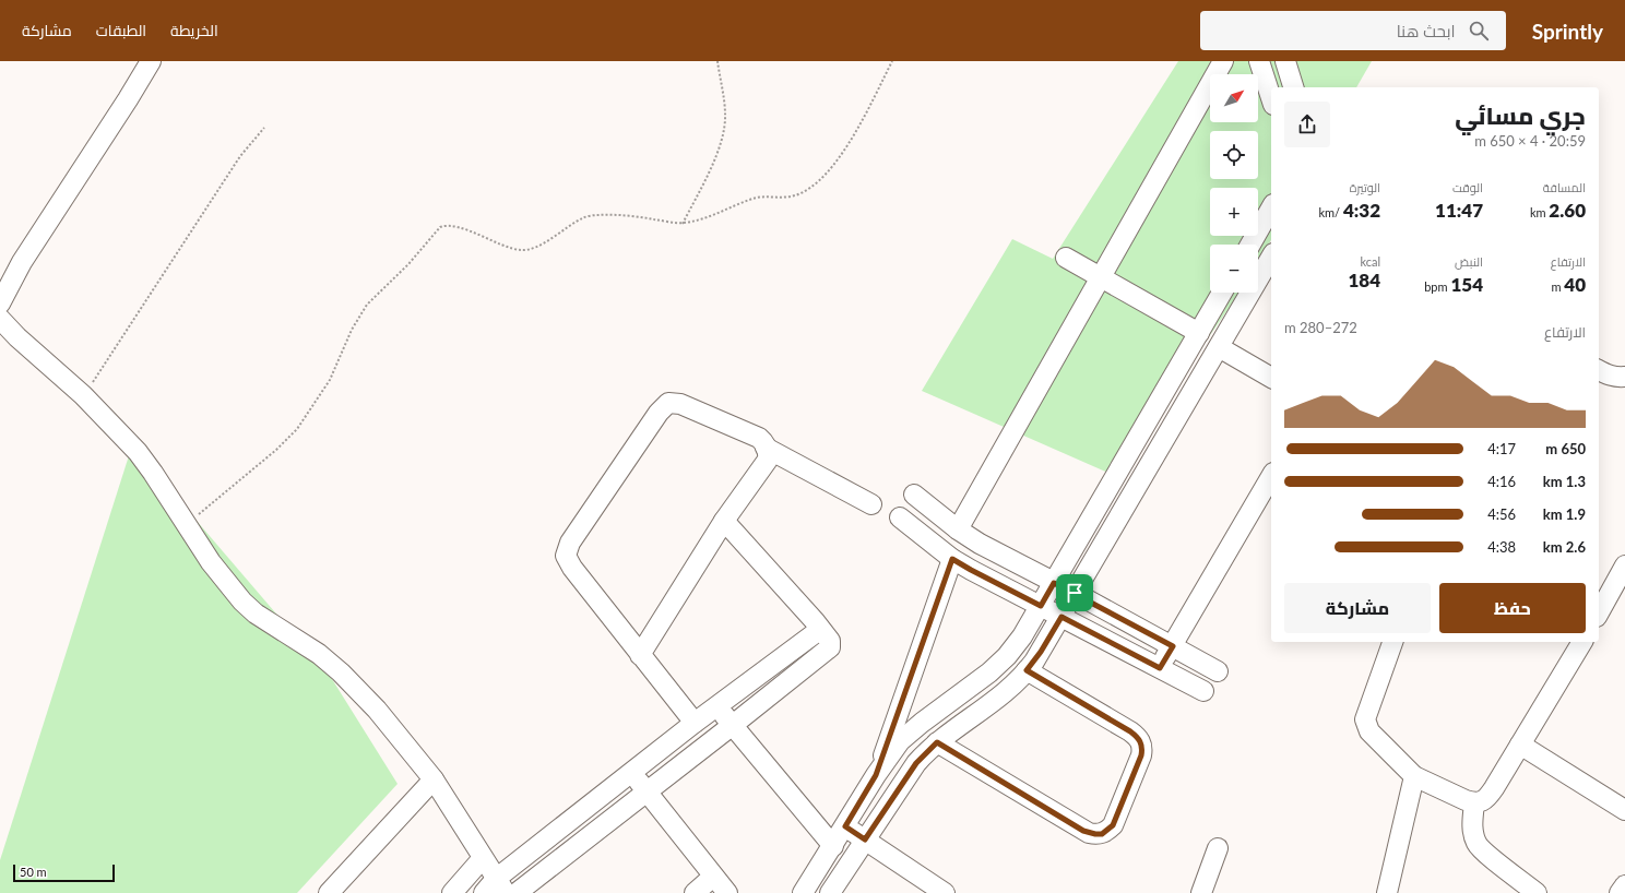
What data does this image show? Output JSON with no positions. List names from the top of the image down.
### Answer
{
  "scale_bar": "50 m",
  "north": "top right",
  "page": {
    "header": "Sprintly",
    "search": "ابحث هنا",
    "nav": ["الخريطة", "الطبقات", "مشاركة"],
    "map_buttons": ["+", "−"],
    "heading": ["جري مسائي", "20:59 · 4 × 650 m"],
    "stats": [
      ["المسافة", "2.60 km"],
      ["الوقت", "11:47"],
      ["الوتيرة", "4:32 /km"],
      ["الارتفاع", "40 m"],
      ["النبض", "154 bpm"],
      ["kcal", "184"]
    ],
    "chart": ["الارتفاع", "272–280 m"],
    "list": [
      {
        "name": "650 m",
        "note": "4:17"
      },
      {
        "name": "1.3 km",
        "note": "4:16"
      },
      {
        "name": "1.9 km",
        "note": "4:56"
      },
      {
        "name": "2.6 km",
        "note": "4:38"
      }
    ],
    "buttons": ["حفظ", "مشاركة"],
    "scale": "50 m"
  }
}
